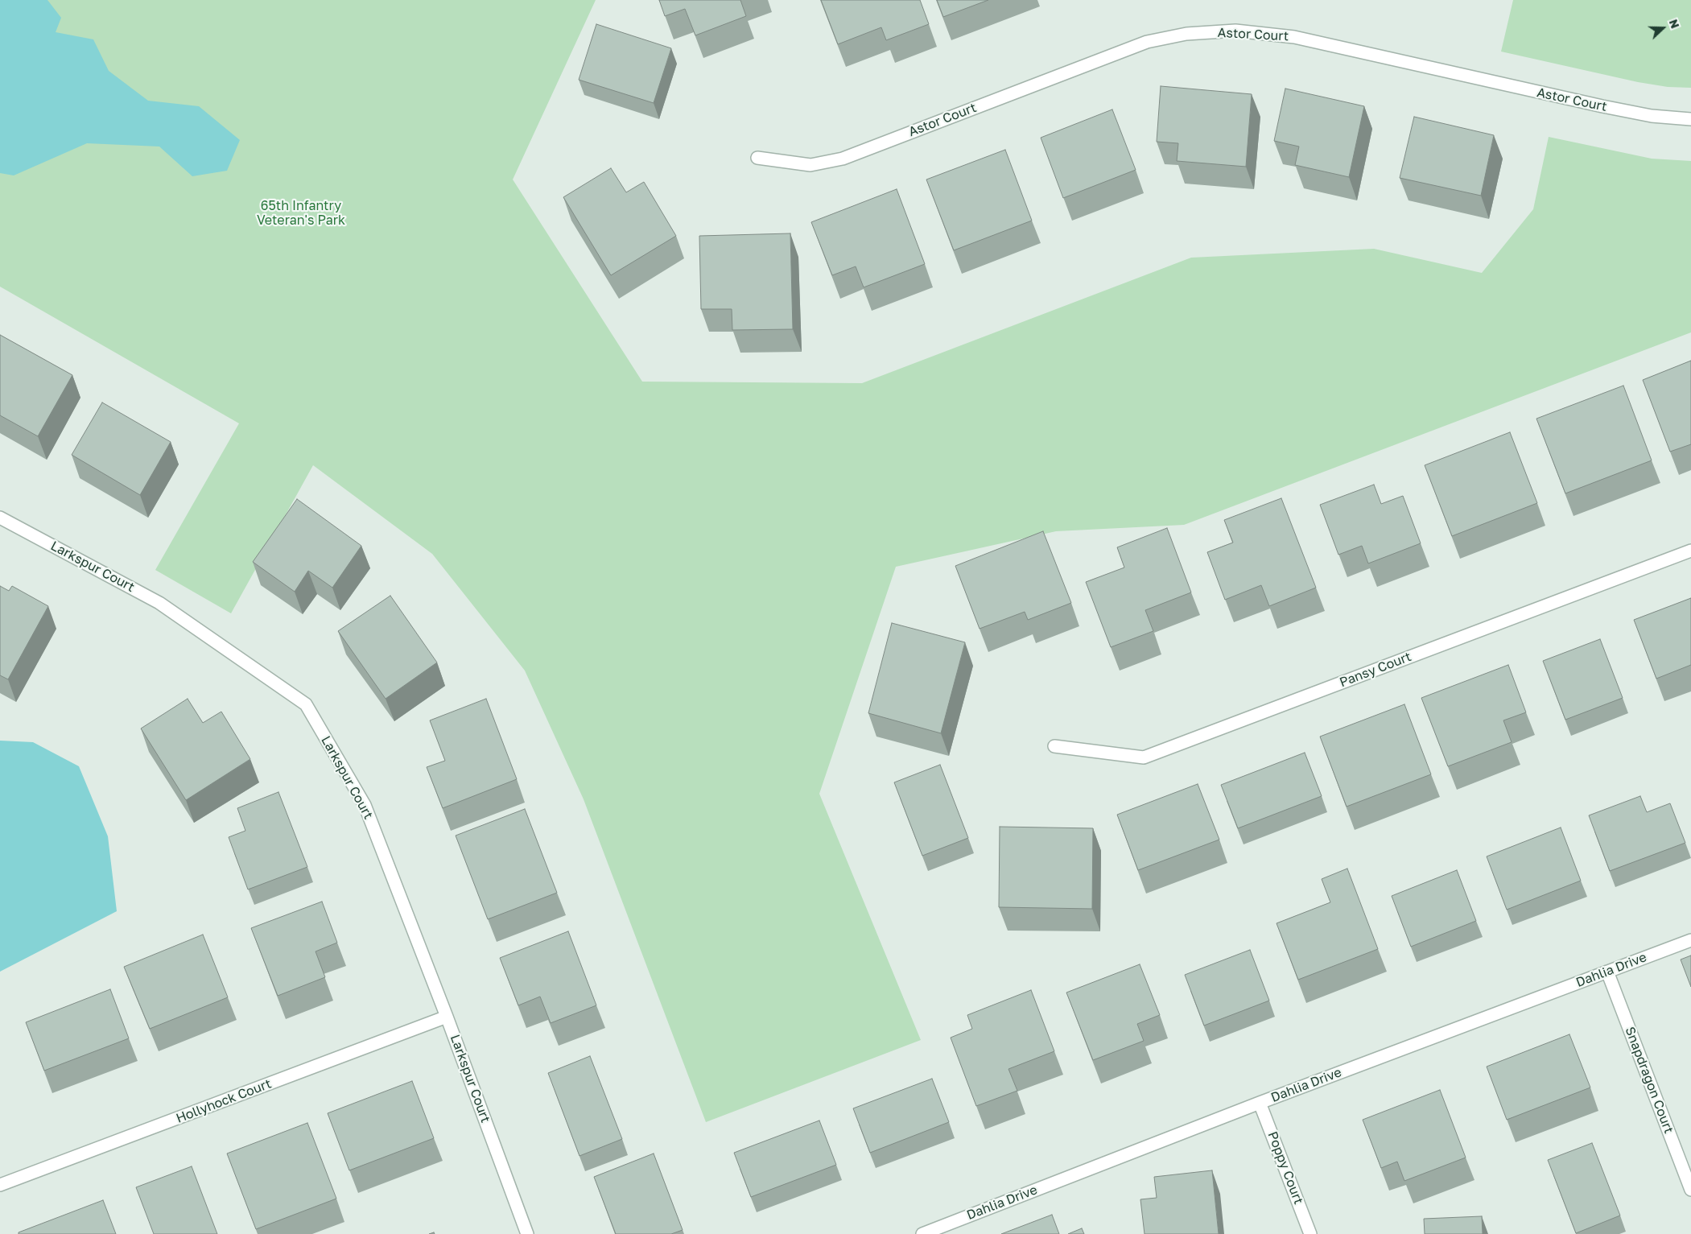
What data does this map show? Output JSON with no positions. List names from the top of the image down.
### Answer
{
  "streets": {
    "street": [
      "Astor Court",
      "Larkspur Court",
      "Pansy Court",
      "Dahlia Drive",
      "Snapdragon Court",
      "Hollyhock Court",
      "Poppy Court"
    ]
  },
  "crossings": [
    ["Larkspur Court", "Hollyhock Court"],
    ["Dahlia Drive", "Snapdragon Court"],
    ["Dahlia Drive", "Poppy Court"]
  ],
  "parks": ["65th Infantry Veteran's Park"],
  "north": "right"
}
